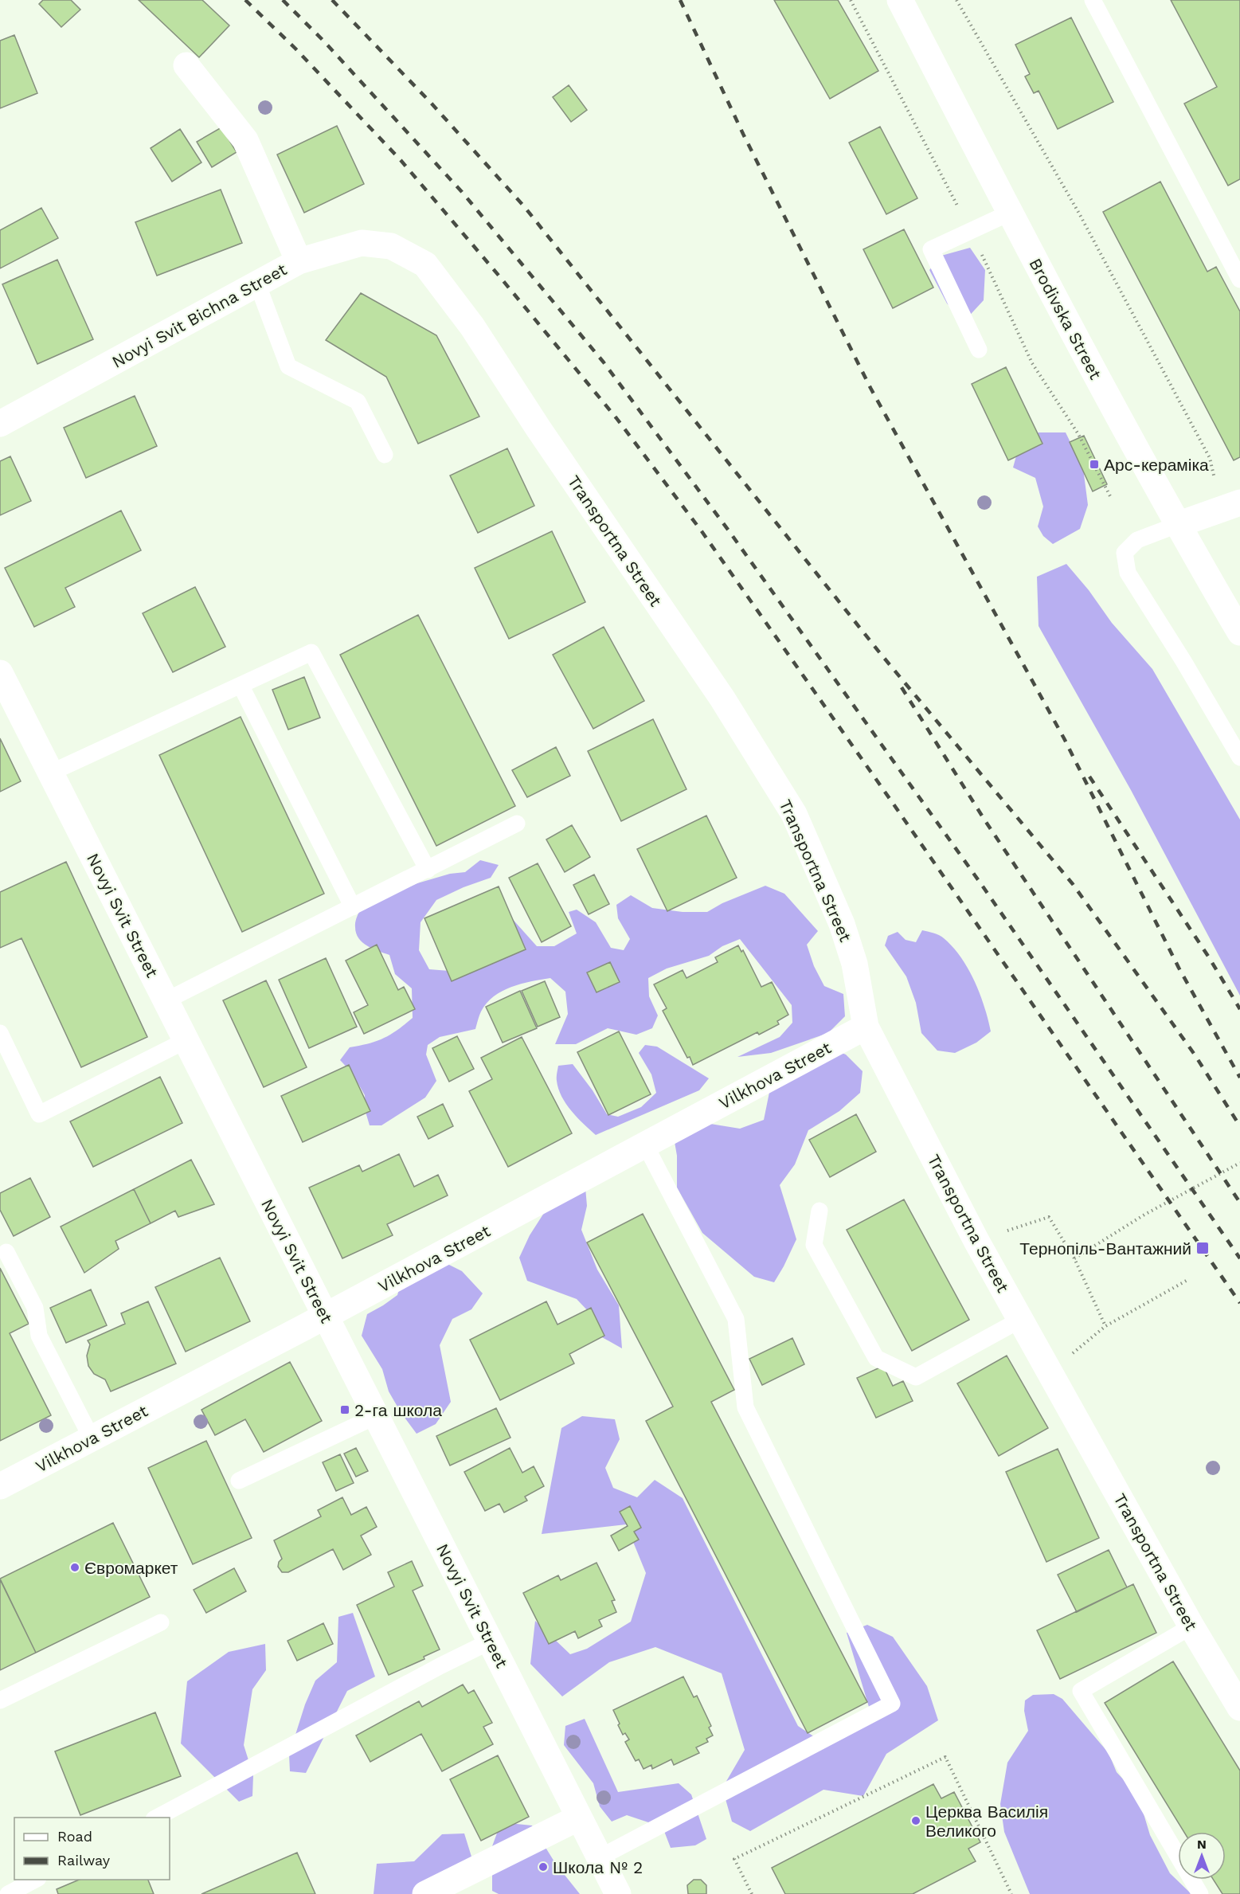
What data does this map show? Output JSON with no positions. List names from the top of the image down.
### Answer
{
  "streets": {
    "street": [
      "Novyi Svit Bichna Street",
      "Brodivska Street",
      "Transportna Street",
      "Novyi Svit Street",
      "Vilkhova Street"
    ]
  },
  "crossings": [
    ["Novyi Svit Bichna Street", "Transportna Street"],
    ["Transportna Street", "Vilkhova Street"],
    ["Novyi Svit Street", "Vilkhova Street"]
  ],
  "places": {
    "transit": ["Арс-кераміка", "Тернопіль-Вантажний", "2-га школа"],
    "other": ["Євромаркет", "Церква Василія Великого", "Школа № 2"]
  },
  "legend": ["Road", "Railway"],
  "north": "top"
}
